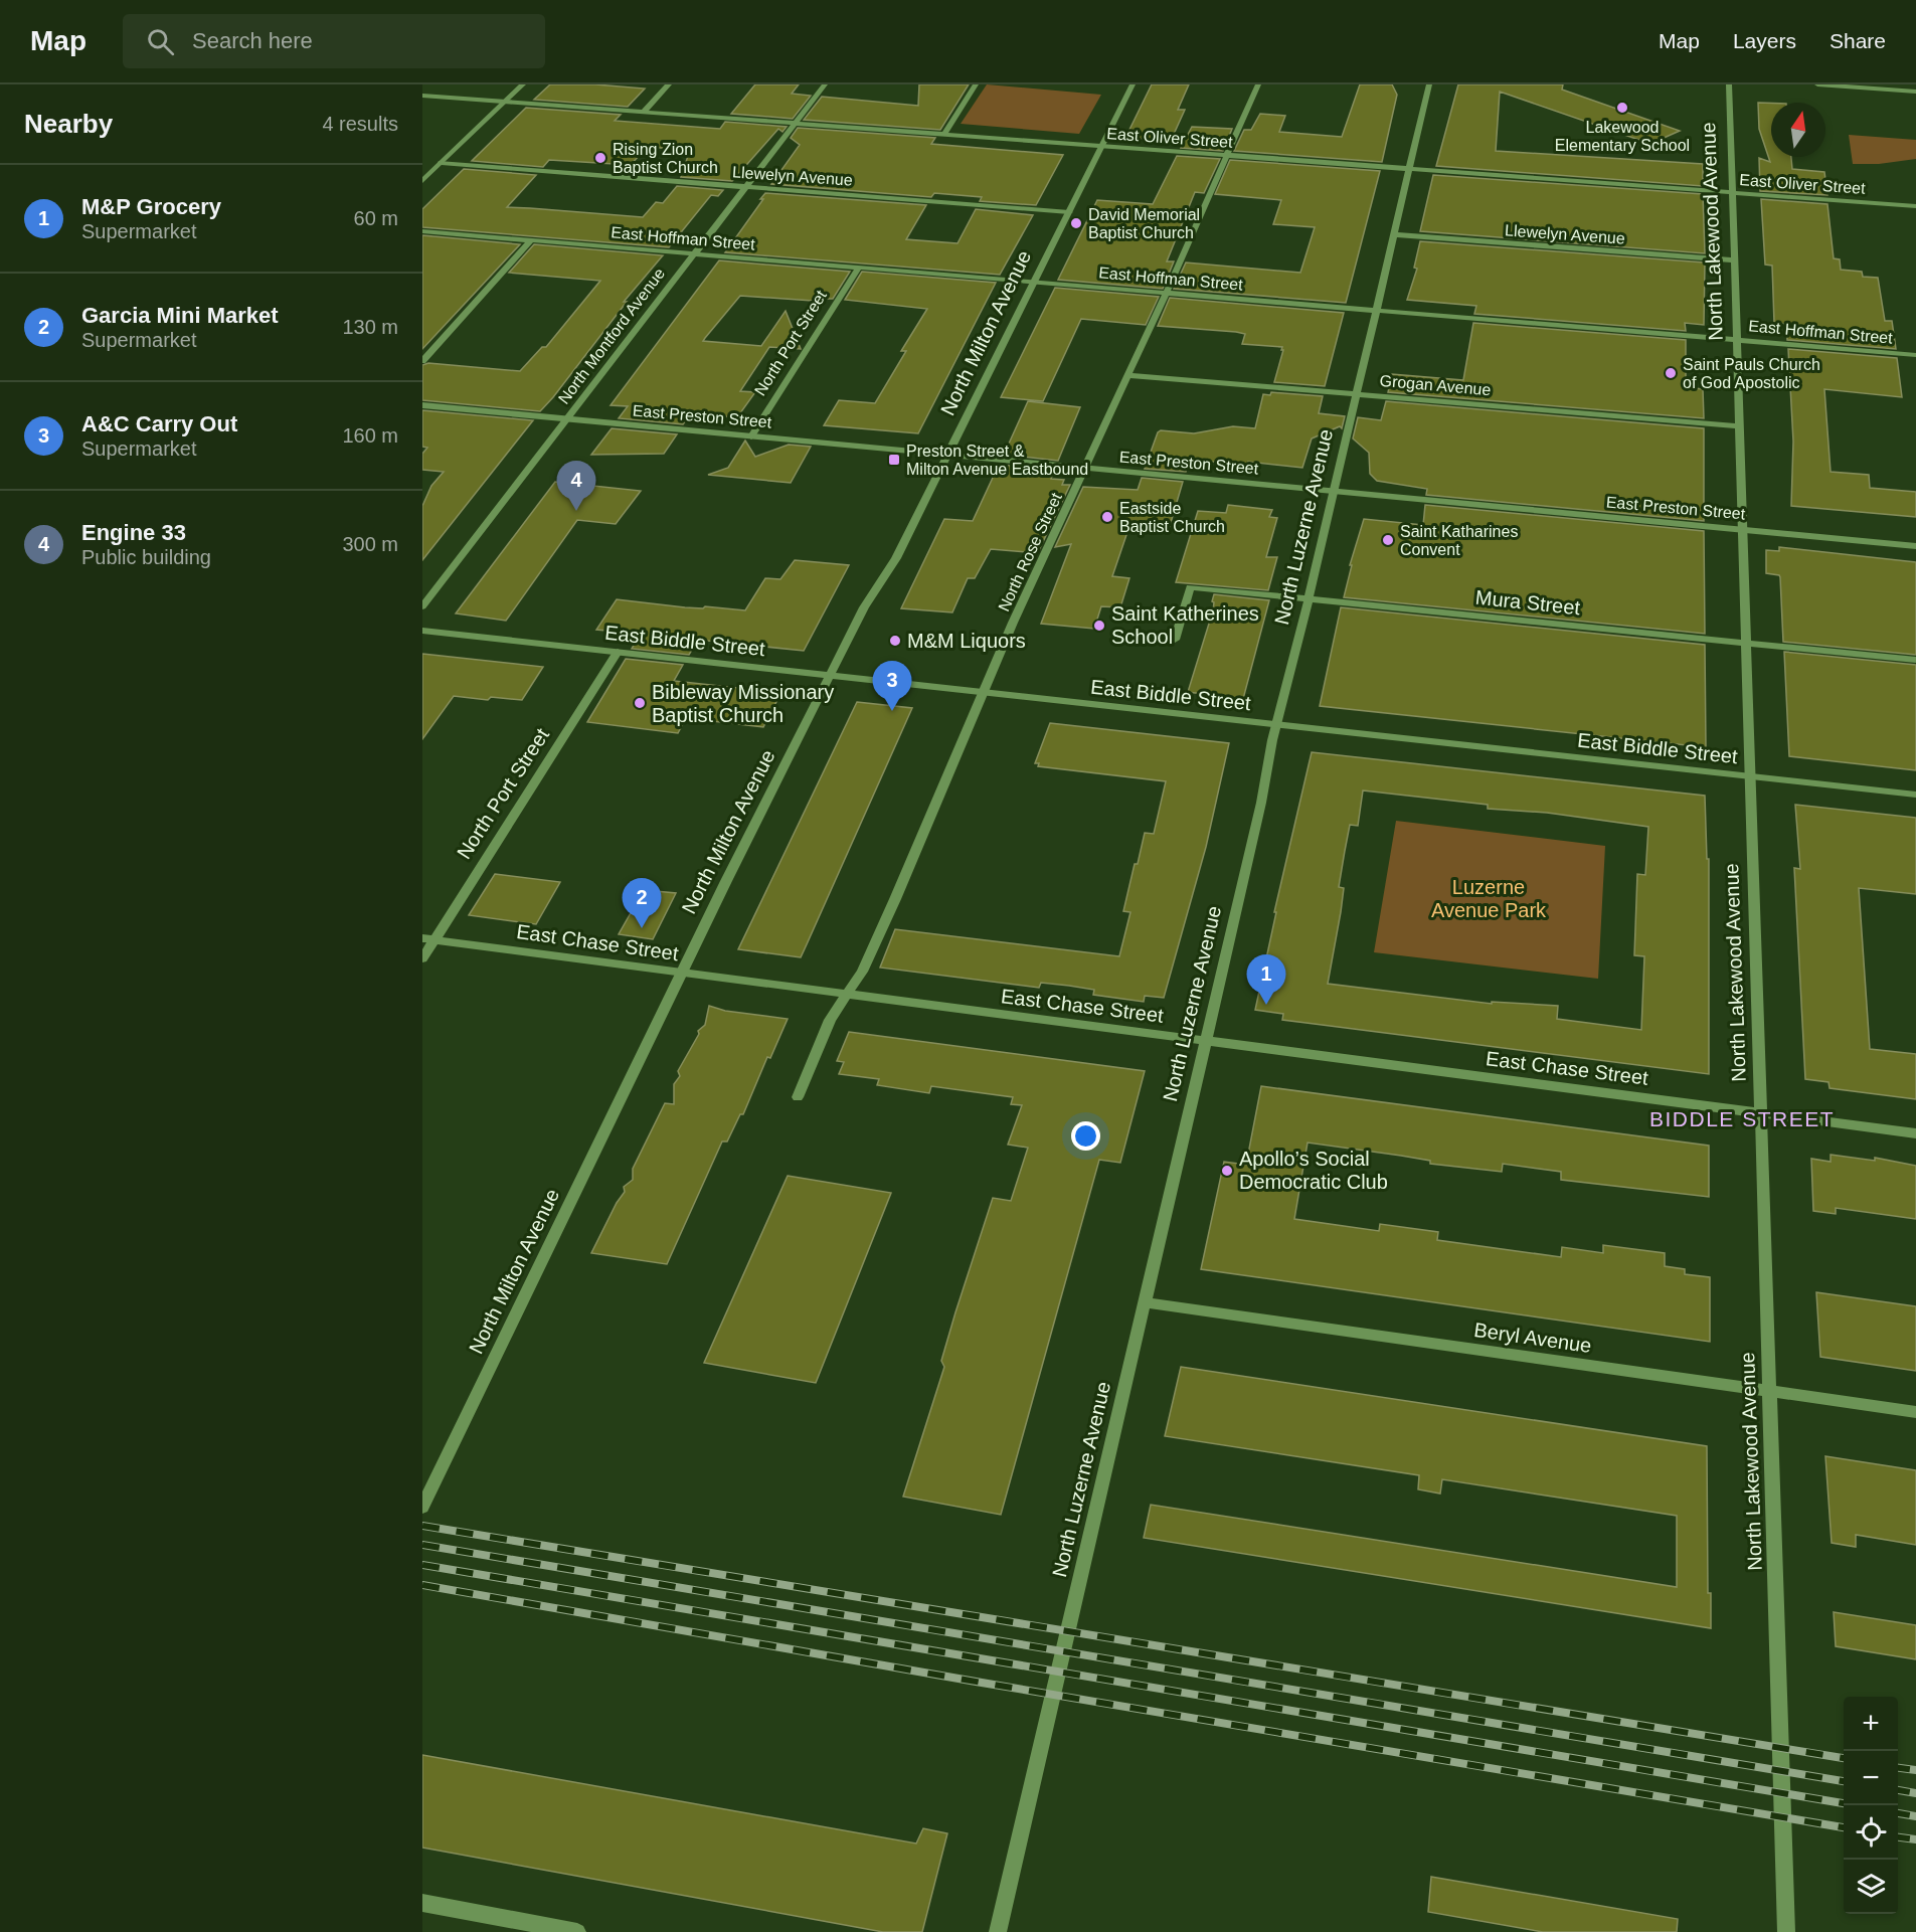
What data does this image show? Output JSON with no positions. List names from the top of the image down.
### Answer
{
  "streets": {
    "street": [
      "East Oliver Street",
      "Llewelyn Avenue",
      "North Lakewood Avenue",
      "East Hoffman Street",
      "North Milton Avenue",
      "North Montford Avenue",
      "North Port Street",
      "Grogan Avenue",
      "East Preston Street",
      "North Luzerne Avenue",
      "North Rose Street",
      "Mura Street",
      "East Biddle Street",
      "East Chase Street",
      "Beryl Avenue"
    ]
  },
  "crossings": [
    ["East Oliver Street", "North Lakewood Avenue"],
    ["East Oliver Street", "North Milton Avenue"],
    ["East Oliver Street", "North Montford Avenue"],
    ["East Oliver Street", "North Luzerne Avenue"],
    ["East Oliver Street", "North Rose Street"],
    ["Llewelyn Avenue", "North Lakewood Avenue"],
    ["Llewelyn Avenue", "North Milton Avenue"],
    ["Llewelyn Avenue", "North Montford Avenue"],
    ["Llewelyn Avenue", "North Luzerne Avenue"],
    ["North Lakewood Avenue", "East Hoffman Street"],
    ["North Lakewood Avenue", "Grogan Avenue"],
    ["North Lakewood Avenue", "East Preston Street"],
    ["North Lakewood Avenue", "Mura Street"],
    ["North Lakewood Avenue", "East Biddle Street"],
    ["North Lakewood Avenue", "East Chase Street"],
    ["North Lakewood Avenue", "Beryl Avenue"],
    ["East Hoffman Street", "North Milton Avenue"],
    ["East Hoffman Street", "North Montford Avenue"],
    ["East Hoffman Street", "North Port Street"],
    ["East Hoffman Street", "North Luzerne Avenue"],
    ["East Hoffman Street", "North Rose Street"],
    ["North Milton Avenue", "East Preston Street"],
    ["North Milton Avenue", "East Biddle Street"],
    ["North Milton Avenue", "East Chase Street"],
    ["North Montford Avenue", "East Preston Street"],
    ["North Port Street", "East Preston Street"],
    ["North Port Street", "East Biddle Street"],
    ["North Port Street", "East Chase Street"],
    ["Grogan Avenue", "North Luzerne Avenue"],
    ["Grogan Avenue", "North Rose Street"],
    ["East Preston Street", "North Luzerne Avenue"],
    ["East Preston Street", "North Rose Street"],
    ["North Luzerne Avenue", "Mura Street"],
    ["North Luzerne Avenue", "East Biddle Street"],
    ["North Luzerne Avenue", "East Chase Street"],
    ["North Luzerne Avenue", "Beryl Avenue"],
    ["North Rose Street", "East Biddle Street"],
    ["North Rose Street", "East Chase Street"]
  ],
  "districts": ["BIDDLE STREET"],
  "parks": ["Luzerne Avenue Park"],
  "places": {
    "other": [
      "Lakewood Elementary School",
      "Rising Zion Baptist Church",
      "David Memorial Baptist Church",
      "Saint Pauls Church of God Apostolic",
      "Eastside Baptist Church",
      "Saint Katharines Convent",
      "Saint Katherines School",
      "M&M Liquors",
      "Bibleway Missionary Baptist Church",
      "Apollo’s Social Democratic Club"
    ],
    "transit": ["Preston Street & Milton Avenue Eastbound"]
  },
  "north": "top",
  "page": {
    "header": "Map",
    "search": "Search here",
    "nav": ["Map", "Layers", "Share"],
    "heading": ["Nearby", "4 results"],
    "list": [
      {
        "mark": "1",
        "name": "M&P Grocery",
        "note": "Supermarket",
        "value": "60 m"
      },
      {
        "mark": "2",
        "name": "Garcia Mini Market",
        "note": "Supermarket",
        "value": "130 m"
      },
      {
        "mark": "3",
        "name": "A&C Carry Out",
        "note": "Supermarket",
        "value": "160 m"
      },
      {
        "mark": "4",
        "name": "Engine 33",
        "note": "Public building",
        "value": "300 m"
      }
    ],
    "pins": [
      "4",
      "3",
      "2",
      "1"
    ],
    "map_buttons": ["+", "−"]
  }
}
